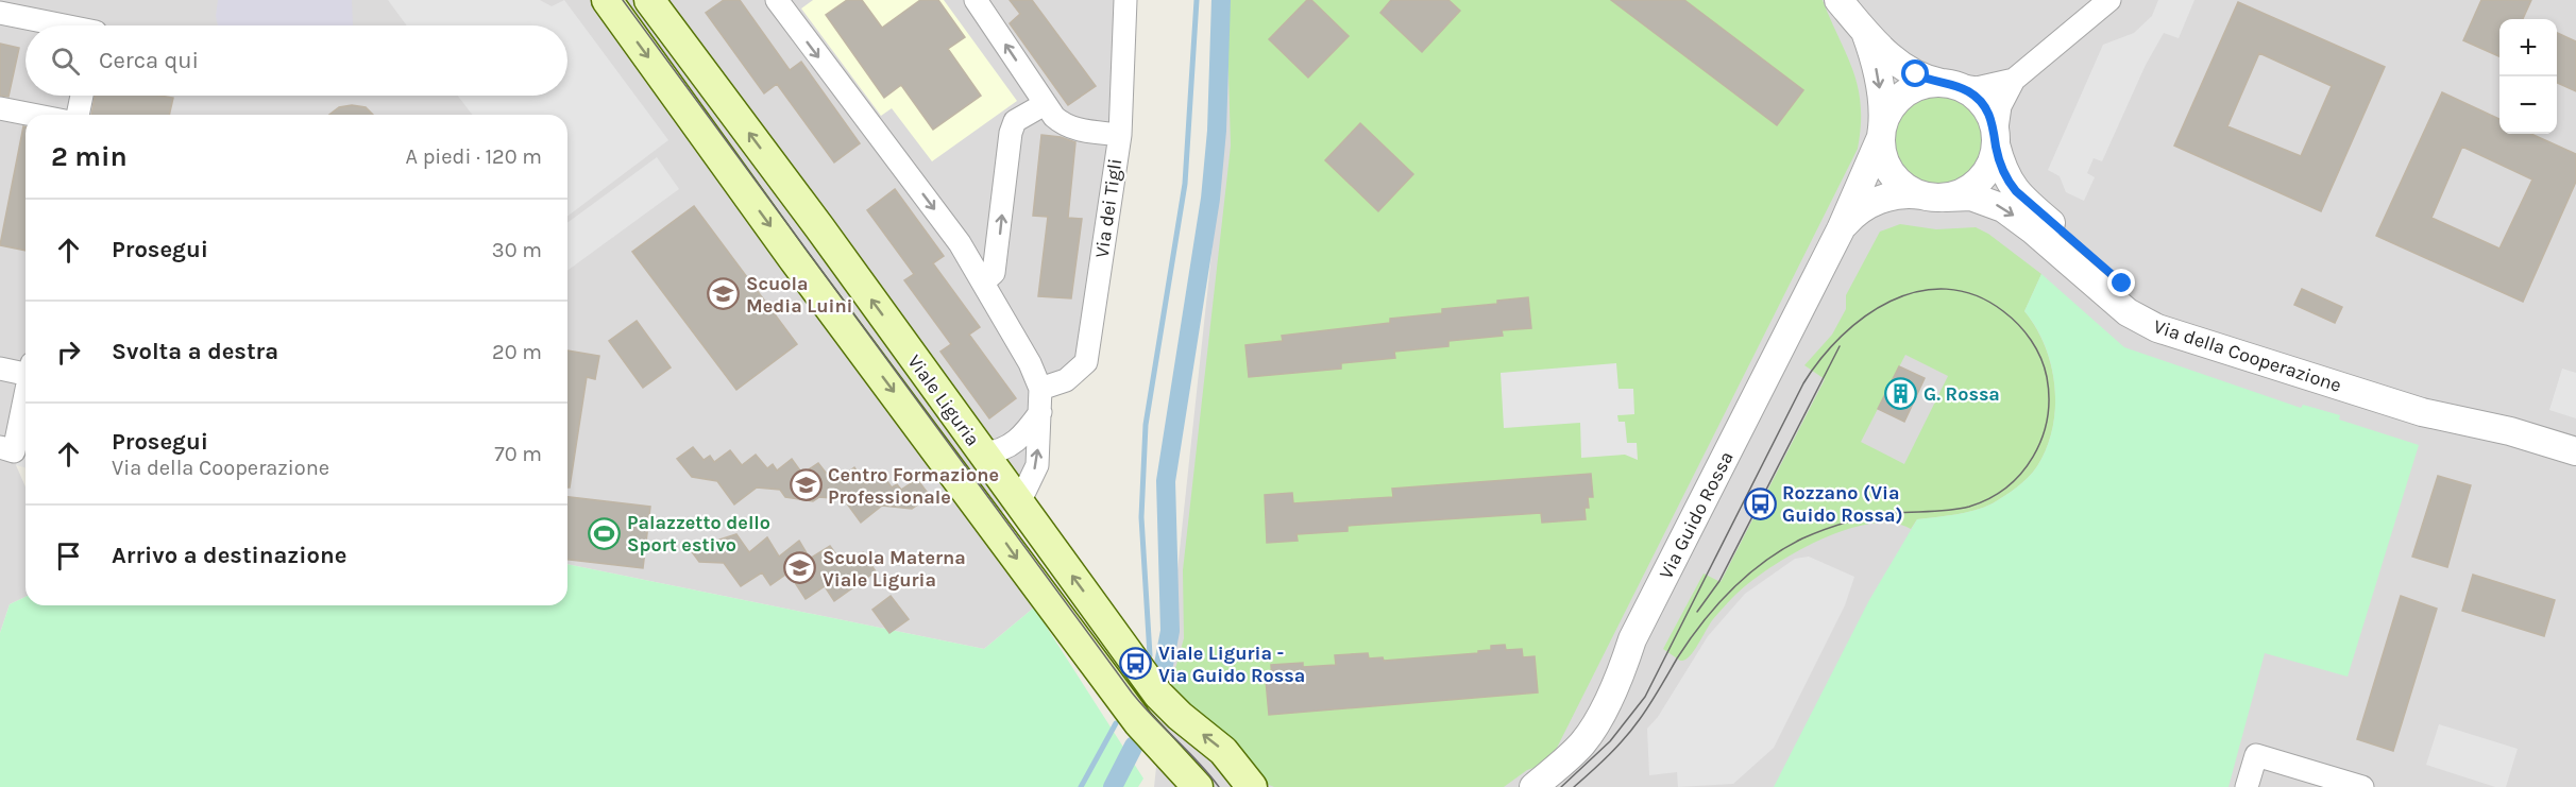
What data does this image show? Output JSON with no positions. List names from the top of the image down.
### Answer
{
  "streets": {
    "main road": ["Viale Liguria"],
    "street": ["Via dei Tigli", "Via della Cooperazione", "Via Guido Rossa"]
  },
  "crossings": [
    ["Via della Cooperazione", "Via Guido Rossa"]
  ],
  "places": {
    "school or university": ["Scuola Media Luini", "Centro Formazione Professionale", "Scuola Materna Viale Liguria"],
    "building": ["G. Rossa"],
    "bus stop": ["Rozzano (Via Guido Rossa)", "Viale Liguria - Via Guido Rossa"],
    "sports": ["Palazzetto dello Sport estivo"]
  },
  "page": {
    "map_buttons": ["+", "−"],
    "search": "Cerca qui",
    "heading": ["2 min", "A piedi · 120 m"],
    "list": [
      ["Prosegui", "30 m"],
      ["Svolta a destra", "20 m"],
      ["Prosegui", "Via della Cooperazione", "70 m"],
      "Arrivo a destinazione"
    ]
  }
}
